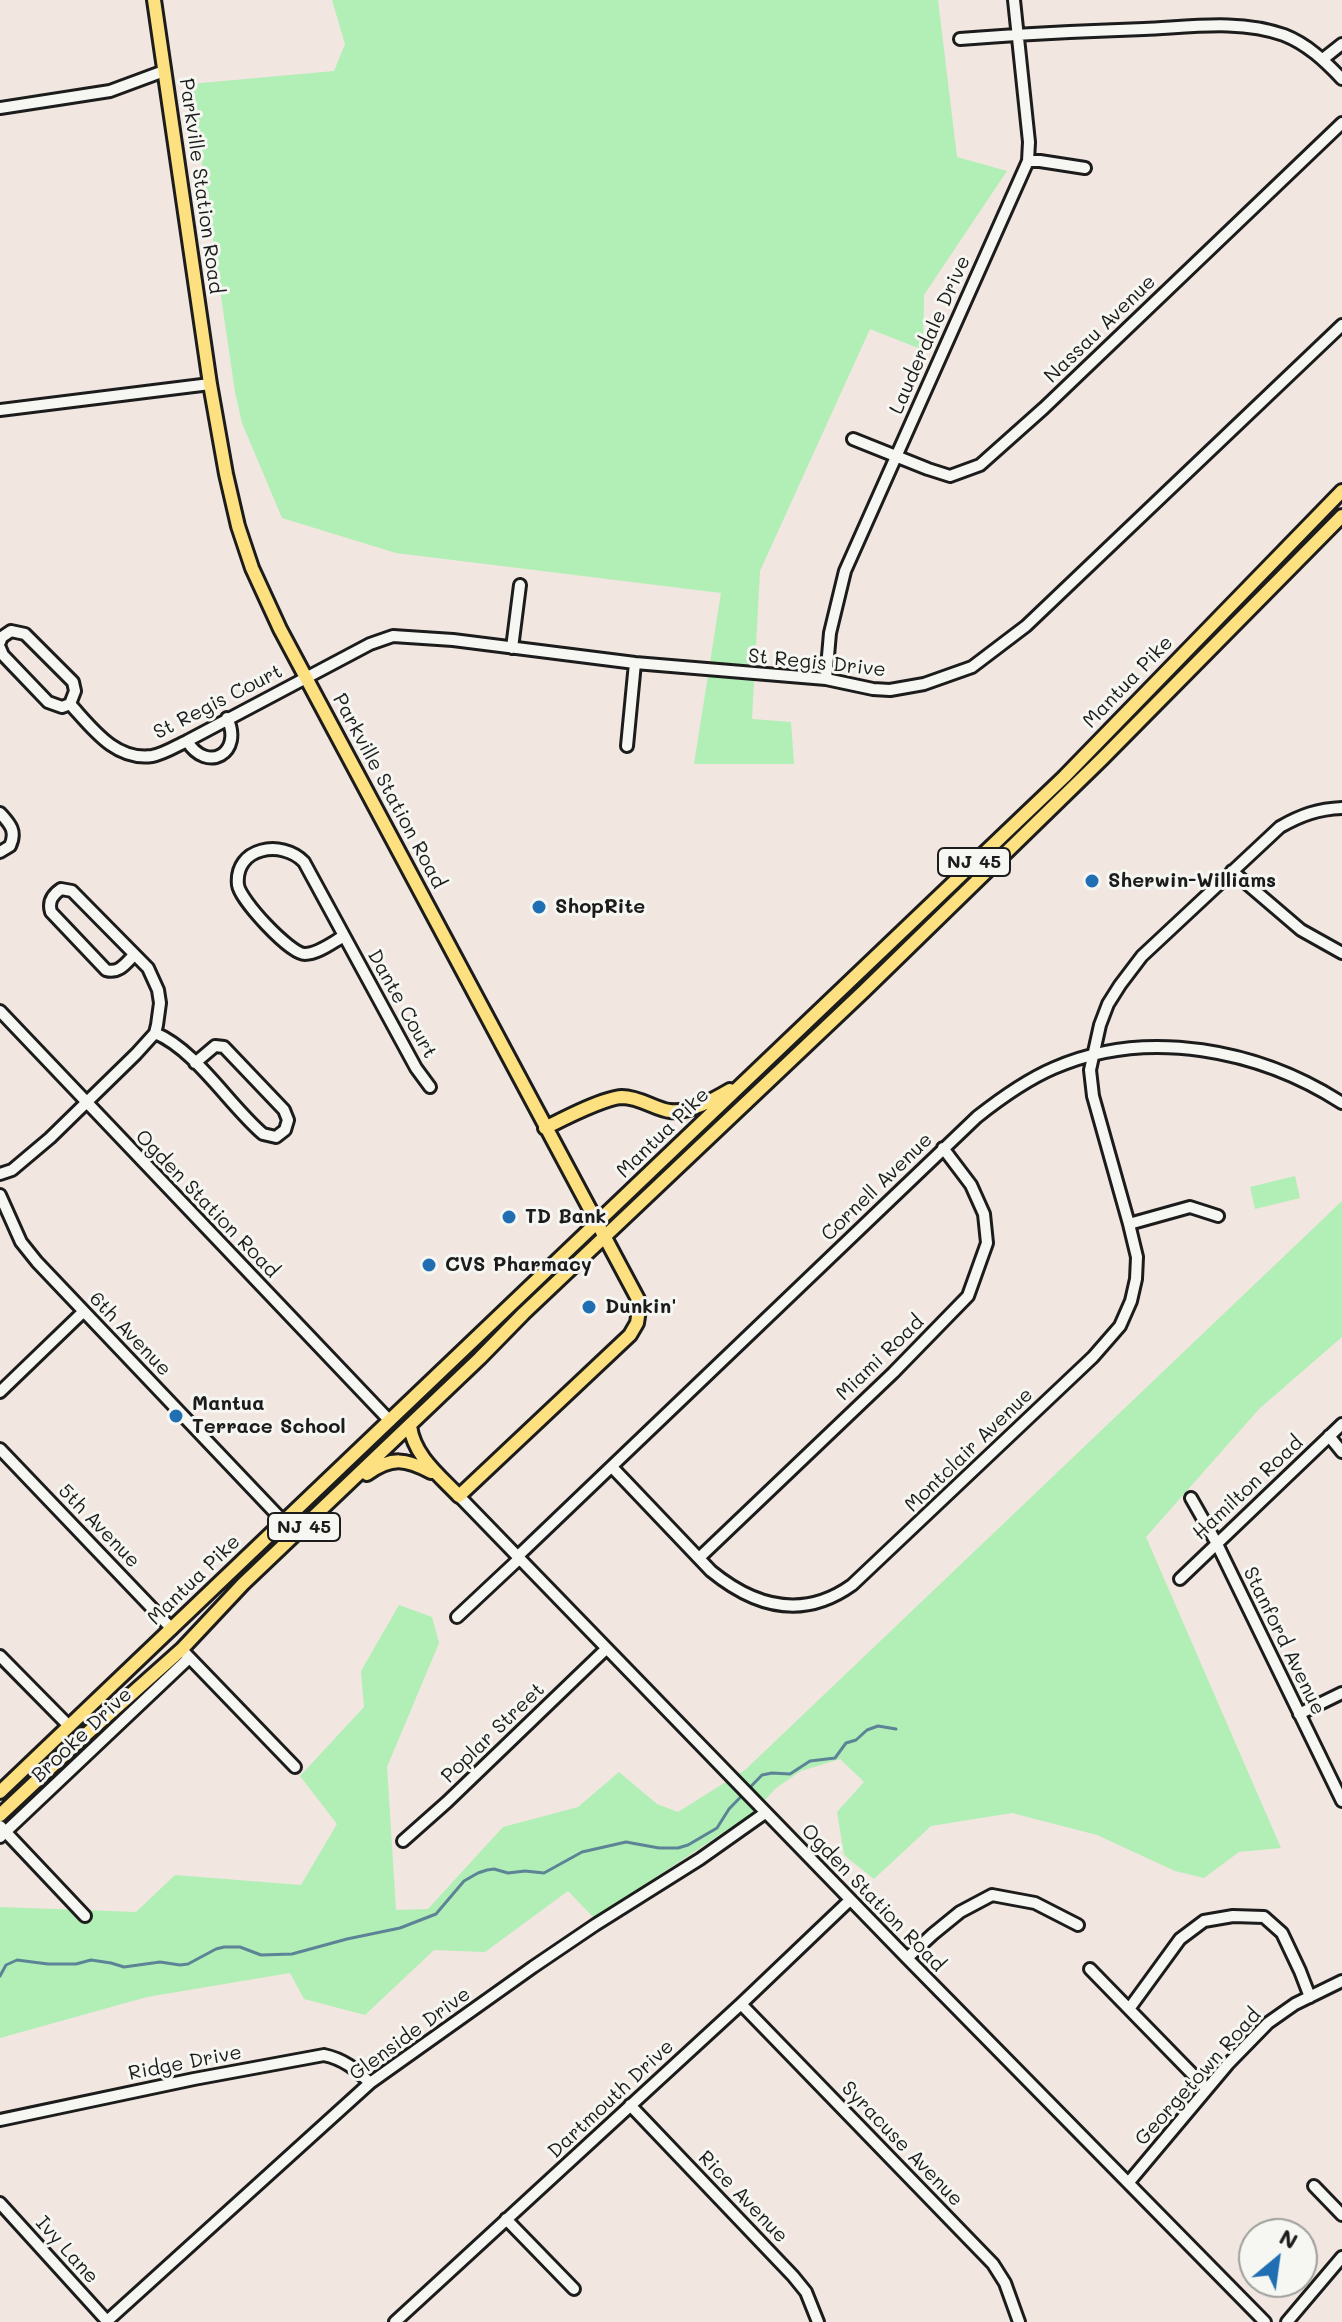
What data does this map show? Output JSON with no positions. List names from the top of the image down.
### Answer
{
  "streets": {
    "main road": ["Parkville Station Road", "Mantua Pike", "NJ 45"],
    "street": [
      "Nassau Avenue",
      "Lauderdale Drive",
      "St Regis Drive",
      "St Regis Court",
      "Dante Court",
      "Cornell Avenue",
      "Ogden Station Road",
      "6th Avenue",
      "Miami Road",
      "Montclair Avenue",
      "Hamilton Road",
      "5th Avenue",
      "Stanford Avenue",
      "Poplar Street",
      "Brooke Drive",
      "Glenside Drive",
      "Ridge Drive",
      "Georgetown Road",
      "Dartmouth Drive",
      "Syracuse Avenue",
      "Rice Avenue",
      "Ivy Lane"
    ]
  },
  "crossings": [
    ["Parkville Station Road", "St Regis Drive"],
    ["Parkville Station Road", "Mantua Pike"],
    ["Parkville Station Road", "St Regis Court"],
    ["Parkville Station Road", "Ogden Station Road"],
    ["Nassau Avenue", "Lauderdale Drive"],
    ["Lauderdale Drive", "St Regis Drive"],
    ["St Regis Drive", "St Regis Court"],
    ["Mantua Pike", "Ogden Station Road"],
    ["Mantua Pike", "6th Avenue"],
    ["Mantua Pike", "5th Avenue"],
    ["Mantua Pike", "Brooke Drive"],
    ["Cornell Avenue", "Ogden Station Road"],
    ["Cornell Avenue", "Miami Road"],
    ["Cornell Avenue", "Montclair Avenue"],
    ["Ogden Station Road", "Poplar Street"],
    ["Ogden Station Road", "Glenside Drive"],
    ["Ogden Station Road", "Georgetown Road"],
    ["Ogden Station Road", "Dartmouth Drive"],
    ["Miami Road", "Montclair Avenue"],
    ["Hamilton Road", "Stanford Avenue"],
    ["Glenside Drive", "Ridge Drive"],
    ["Glenside Drive", "Ivy Lane"],
    ["Dartmouth Drive", "Syracuse Avenue"],
    ["Dartmouth Drive", "Rice Avenue"]
  ],
  "places": [
    "Sherwin-Williams",
    "ShopRite",
    "TD Bank",
    "CVS Pharmacy",
    "Dunkin'",
    "Mantua Terrace School"
  ],
  "north": "top right"
}
